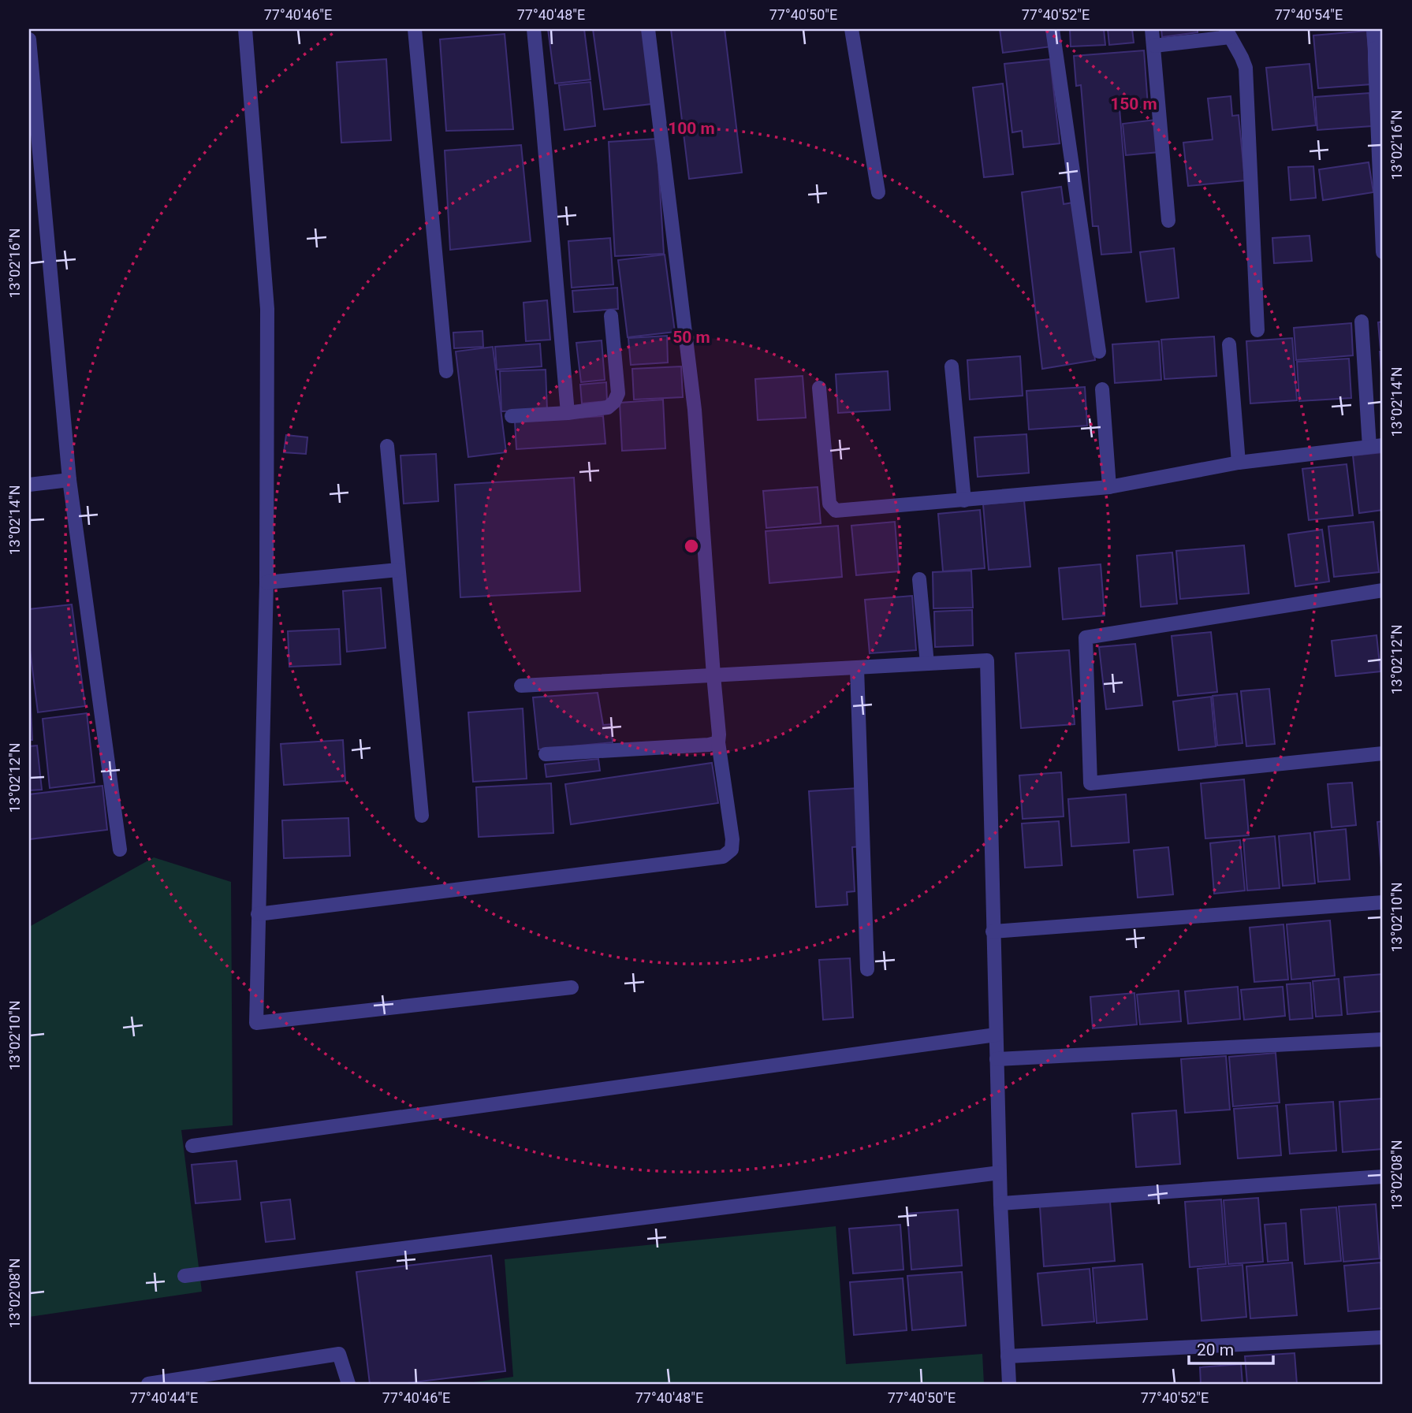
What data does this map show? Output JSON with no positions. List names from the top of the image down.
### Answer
{
  "scale_bar": "20 m",
  "coordinates": [
    "77°40'46\"E",
    "77°40'48\"E",
    "77°40'50\"E",
    "77°40'52\"E",
    "77°40'54\"E",
    "13°02'16\"N",
    "13°02'14\"N",
    "13°02'12\"N",
    "13°02'10\"N",
    "13°02'08\"N",
    "77°40'44\"E"
  ],
  "rings": ["150 m", "100 m", "50 m"]
}
